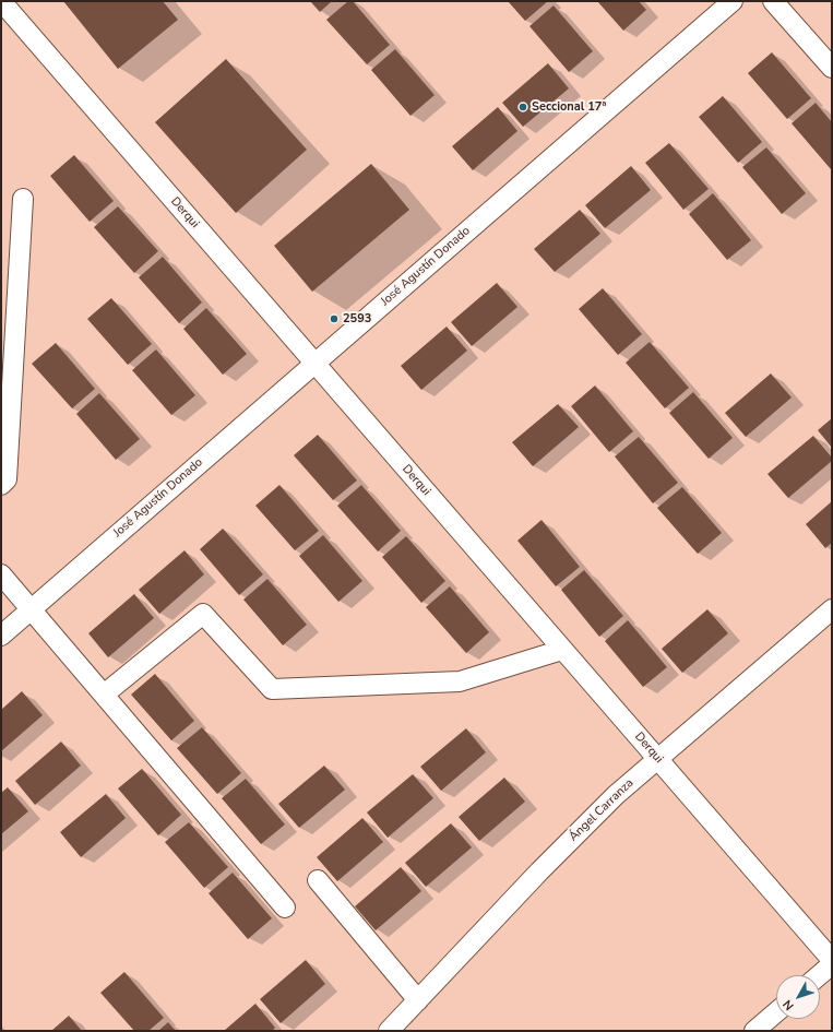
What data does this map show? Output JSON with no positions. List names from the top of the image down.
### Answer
{
  "streets": {
    "street": ["Derqui", "José Agustín Donado", "Ángel Carranza"]
  },
  "crossings": [
    ["Derqui", "José Agustín Donado"],
    ["Derqui", "Ángel Carranza"]
  ],
  "places": ["Seccional 17ª", "2593"],
  "north": "bottom left"
}
